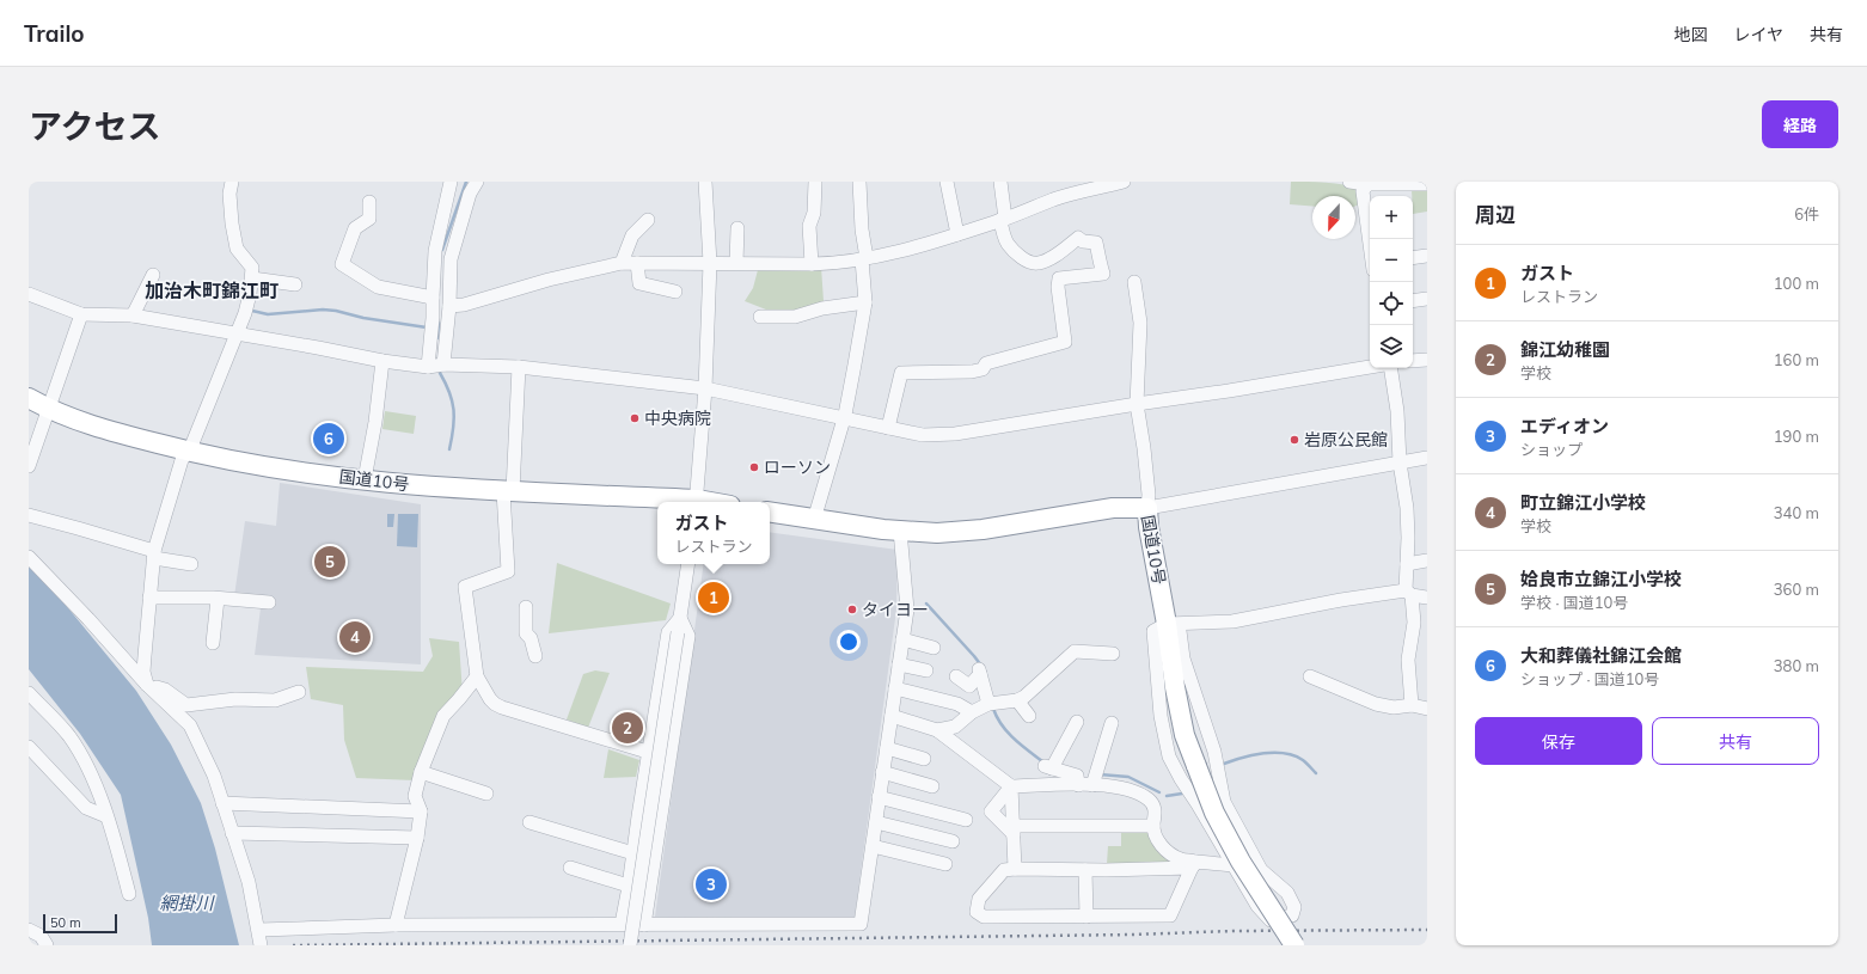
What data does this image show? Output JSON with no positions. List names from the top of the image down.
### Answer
{
  "streets": {
    "highway": ["国道10号"]
  },
  "districts": ["加治木町錦江町"],
  "water": ["網掛川"],
  "places": [
    "中央病院",
    "岩原公民館",
    "ローソン",
    "タイヨー"
  ],
  "scale_bar": "50 m",
  "north": "bottom",
  "page": {
    "header": "Trailo",
    "nav": ["地図", "レイヤ", "共有"],
    "title": "アクセス",
    "buttons": [
      "経路",
      ["保存", "共有"]
    ],
    "heading": ["周辺", "6件"],
    "map_buttons": ["+", "−"],
    "list": [
      {
        "mark": "1",
        "name": "ガスト",
        "note": "レストラン",
        "value": "100 m"
      },
      {
        "mark": "2",
        "name": "錦江幼稚園",
        "note": "学校",
        "value": "160 m"
      },
      {
        "mark": "3",
        "name": "エディオン",
        "note": "ショップ",
        "value": "190 m"
      },
      {
        "mark": "4",
        "name": "町立錦江小学校",
        "note": "学校",
        "value": "340 m"
      },
      {
        "mark": "5",
        "name": "姶良市立錦江小学校",
        "note": "学校 · 国道10号",
        "value": "360 m"
      },
      {
        "mark": "6",
        "name": "大和葬儀社錦江会館",
        "note": "ショップ · 国道10号",
        "value": "380 m"
      }
    ],
    "pins": [
      "6",
      "5",
      "1",
      "4",
      "2",
      "3"
    ],
    "popup": ["ガスト", "レストラン"],
    "scale": "50 m"
  }
}
